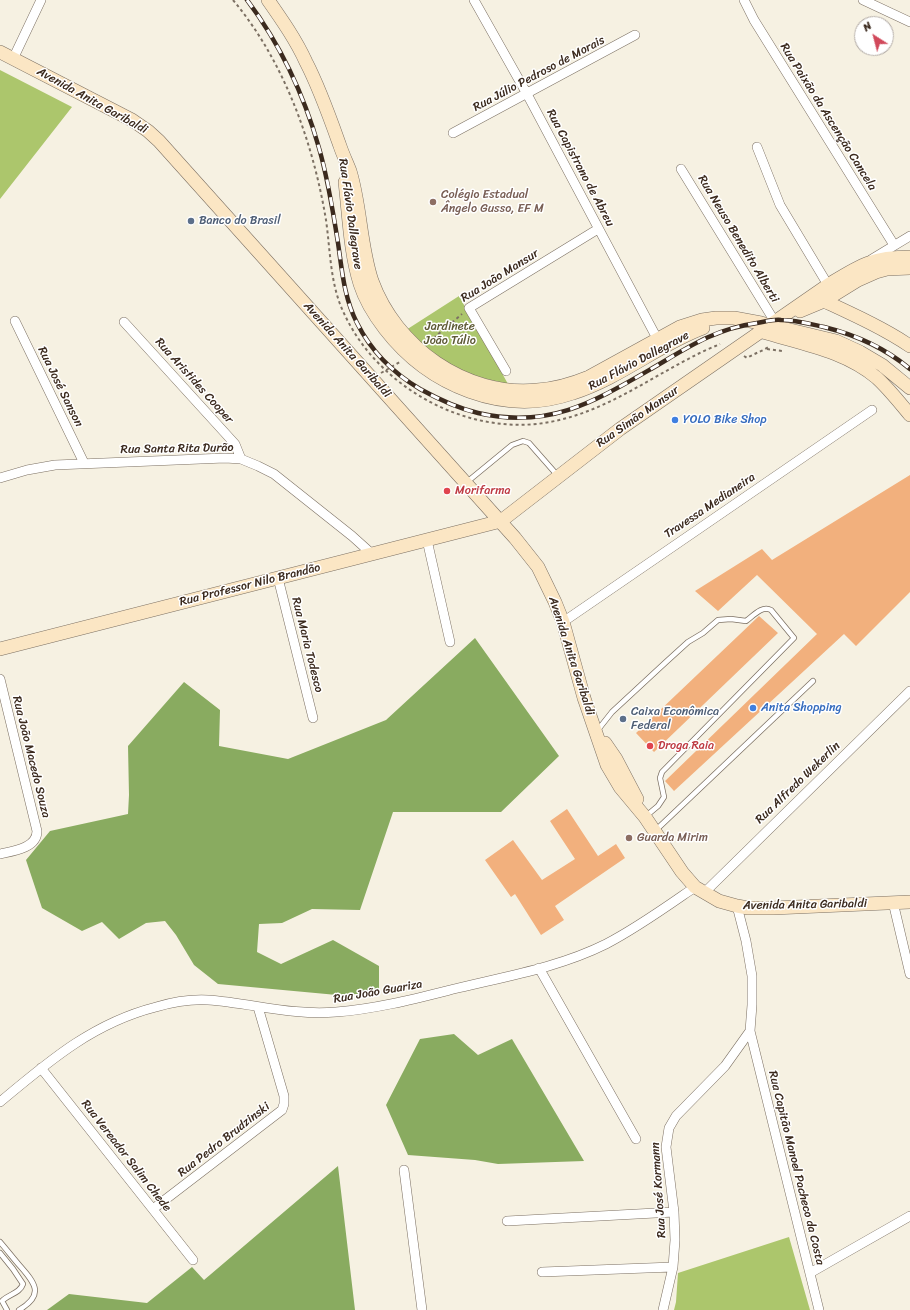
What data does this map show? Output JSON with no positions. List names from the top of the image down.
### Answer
{
  "streets": {
    "main road": [
      "Avenida Anita Garibaldi",
      "Rua Flávio Dallegrave",
      "Rua Simão Mansur",
      "Rua Professor Nilo Brandão"
    ],
    "street": [
      "Rua Júlio Pedroso de Morais",
      "Rua Paixão da Ascenção Cancela",
      "Rua Capistrano de Abreu",
      "Rua Neuso Benedito Alberti",
      "Rua João Mansur",
      "Rua Aristides Cooper",
      "Rua José Sanson",
      "Rua Santa Rita Durão",
      "Travessa Medianeira",
      "Rua Maria Todesco",
      "Rua João Macedo Souza",
      "Rua Alfredo Wekerlin",
      "Rua João Guariza",
      "Rua Pedro Brudzinski",
      "Rua Vereador Salim Chede",
      "Rua Capitão Manoel Pacheco da Costa",
      "Rua José Kormann"
    ]
  },
  "crossings": [
    ["Rua Júlio Pedroso de Morais", "Rua Capistrano de Abreu"],
    ["Avenida Anita Garibaldi", "Rua Simão Mansur"],
    ["Avenida Anita Garibaldi", "Travessa Medianeira"],
    ["Avenida Anita Garibaldi", "Rua Professor Nilo Brandão"],
    ["Avenida Anita Garibaldi", "Rua Alfredo Wekerlin"],
    ["Avenida Anita Garibaldi", "Rua João Guariza"],
    ["Rua Paixão da Ascenção Cancela", "Rua Simão Mansur"],
    ["Rua Capistrano de Abreu", "Rua Flávio Dallegrave"],
    ["Rua Capistrano de Abreu", "Rua João Mansur"],
    ["Rua Flávio Dallegrave", "Rua Neuso Benedito Alberti"],
    ["Rua Flávio Dallegrave", "Rua João Mansur"],
    ["Rua Flávio Dallegrave", "Rua Simão Mansur"],
    ["Rua Neuso Benedito Alberti", "Rua Simão Mansur"],
    ["Rua Aristides Cooper", "Rua Santa Rita Durão"],
    ["Rua José Sanson", "Rua Santa Rita Durão"],
    ["Rua Simão Mansur", "Rua Professor Nilo Brandão"],
    ["Rua Santa Rita Durão", "Rua Professor Nilo Brandão"],
    ["Rua Professor Nilo Brandão", "Rua Maria Todesco"],
    ["Rua Alfredo Wekerlin", "Rua João Guariza"],
    ["Rua João Guariza", "Rua Pedro Brudzinski"],
    ["Rua João Guariza", "Rua Vereador Salim Chede"],
    ["Rua Pedro Brudzinski", "Rua Vereador Salim Chede"],
    ["Rua Capitão Manoel Pacheco da Costa", "Rua José Kormann"]
  ],
  "parks": ["Jardinete João Túlio"],
  "places": [
    "Colégio Estadual Ângelo Gusso, EF M",
    "Banco do Brasil",
    "YOLO Bike Shop",
    "Morifarma",
    "Anita Shopping",
    "Caixa Econômica Federal",
    "Droga Raia",
    "Guarda Mirim"
  ],
  "north": "top left"
}
